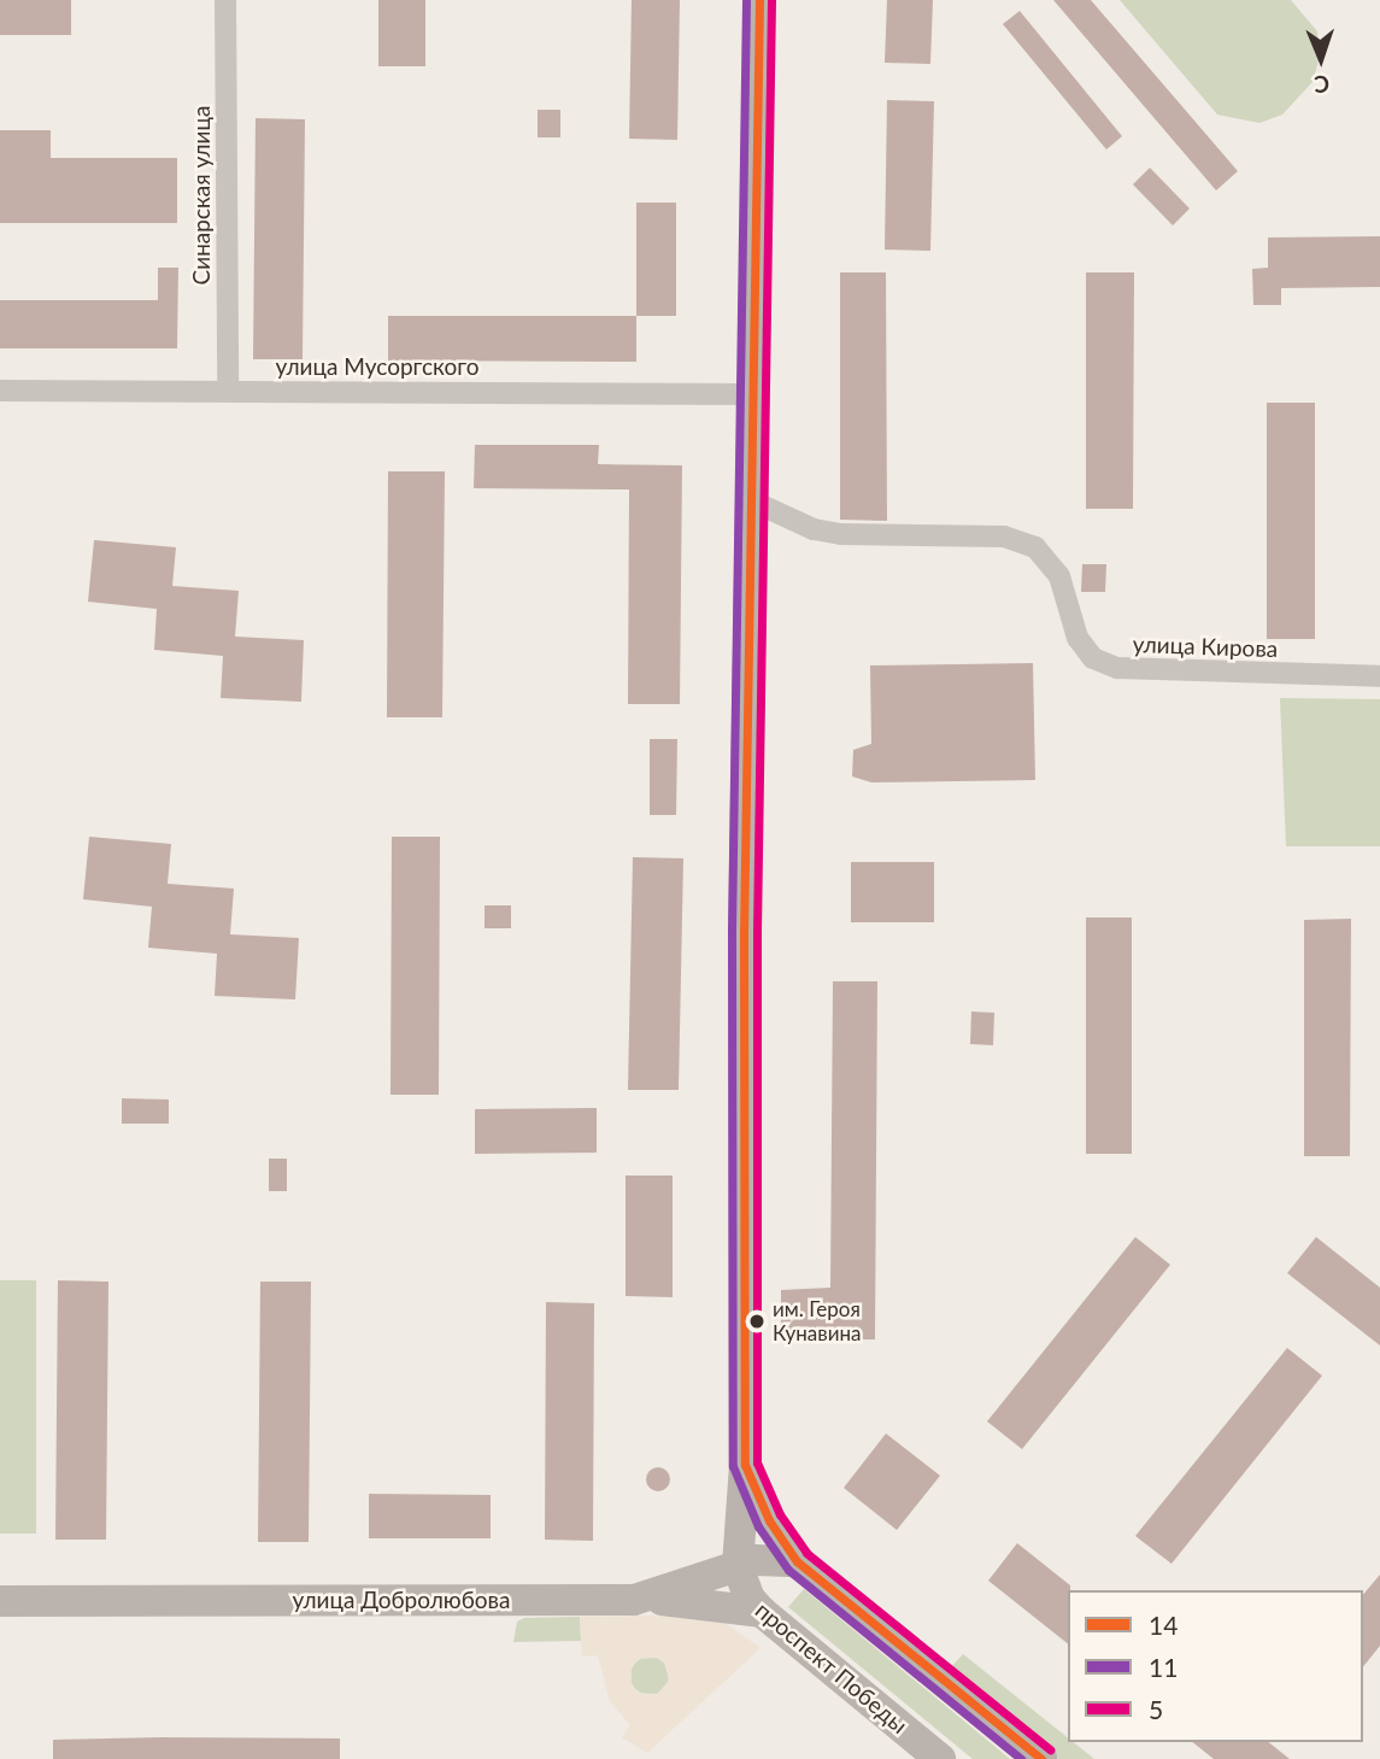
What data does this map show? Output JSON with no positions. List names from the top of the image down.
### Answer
{
  "streets": {
    "main road": ["улица Добролюбова", "проспект Победы"],
    "street": ["Синарская улица", "улица Мусоргского", "улица Кирова"]
  },
  "crossings": [
    ["Синарская улица", "улица Мусоргского"],
    ["улица Мусоргского", "проспект Победы"],
    ["улица Кирова", "проспект Победы"],
    ["улица Добролюбова", "проспект Победы"]
  ],
  "places": ["им. Героя Кунавина"],
  "lines": ["transit line 14", "transit line 11", "transit line 5"],
  "legend": ["14", "11", "5"],
  "north": "bottom"
}
